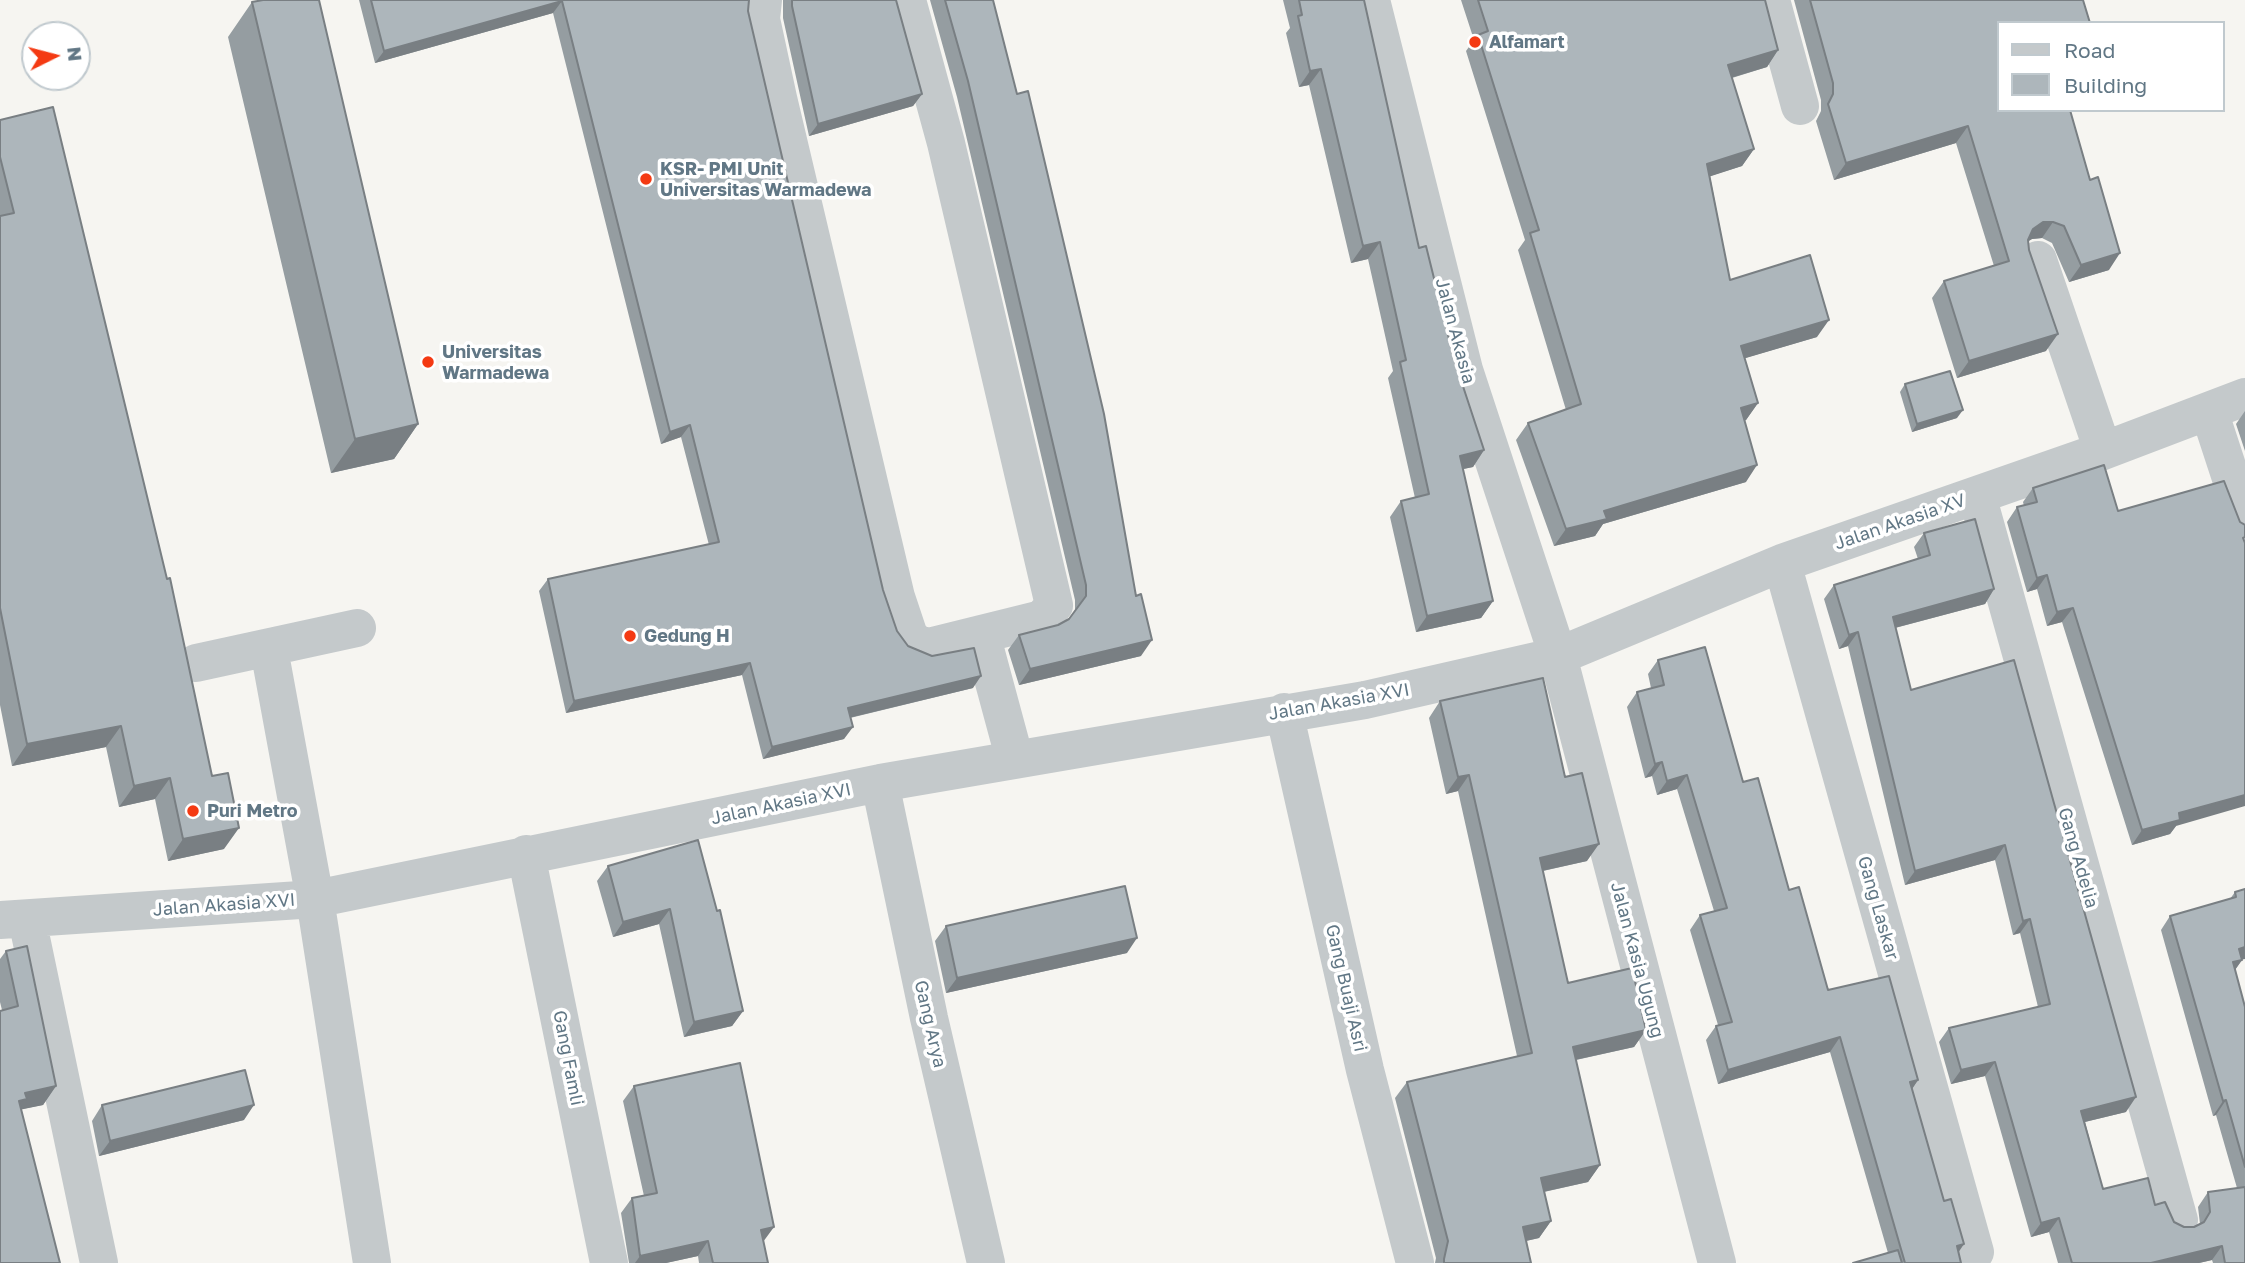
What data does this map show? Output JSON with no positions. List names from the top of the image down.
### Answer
{
  "streets": {
    "street": [
      "Jalan Akasia",
      "Jalan Akasia XV",
      "Jalan Akasia XVI",
      "Gang Adelia",
      "Gang Laskar",
      "Jalan Kasia Ugung",
      "Gang Buaji Asri",
      "Gang Arya",
      "Gang Famli"
    ]
  },
  "crossings": [
    ["Jalan Akasia", "Jalan Akasia XV"],
    ["Jalan Akasia", "Jalan Akasia XVI"],
    ["Jalan Akasia", "Jalan Kasia Ugung"],
    ["Jalan Akasia XV", "Jalan Akasia XVI"],
    ["Jalan Akasia XV", "Gang Adelia"],
    ["Jalan Akasia XV", "Gang Laskar"],
    ["Jalan Akasia XV", "Jalan Kasia Ugung"],
    ["Jalan Akasia XVI", "Jalan Kasia Ugung"],
    ["Jalan Akasia XVI", "Gang Buaji Asri"],
    ["Jalan Akasia XVI", "Gang Arya"],
    ["Jalan Akasia XVI", "Gang Famli"]
  ],
  "places": [
    "Alfamart",
    "KSR- PMI Unit Universitas Warmadewa",
    "Universitas Warmadewa",
    "Gedung H",
    "Puri Metro"
  ],
  "legend": ["Road", "Building"],
  "north": "right"
}
